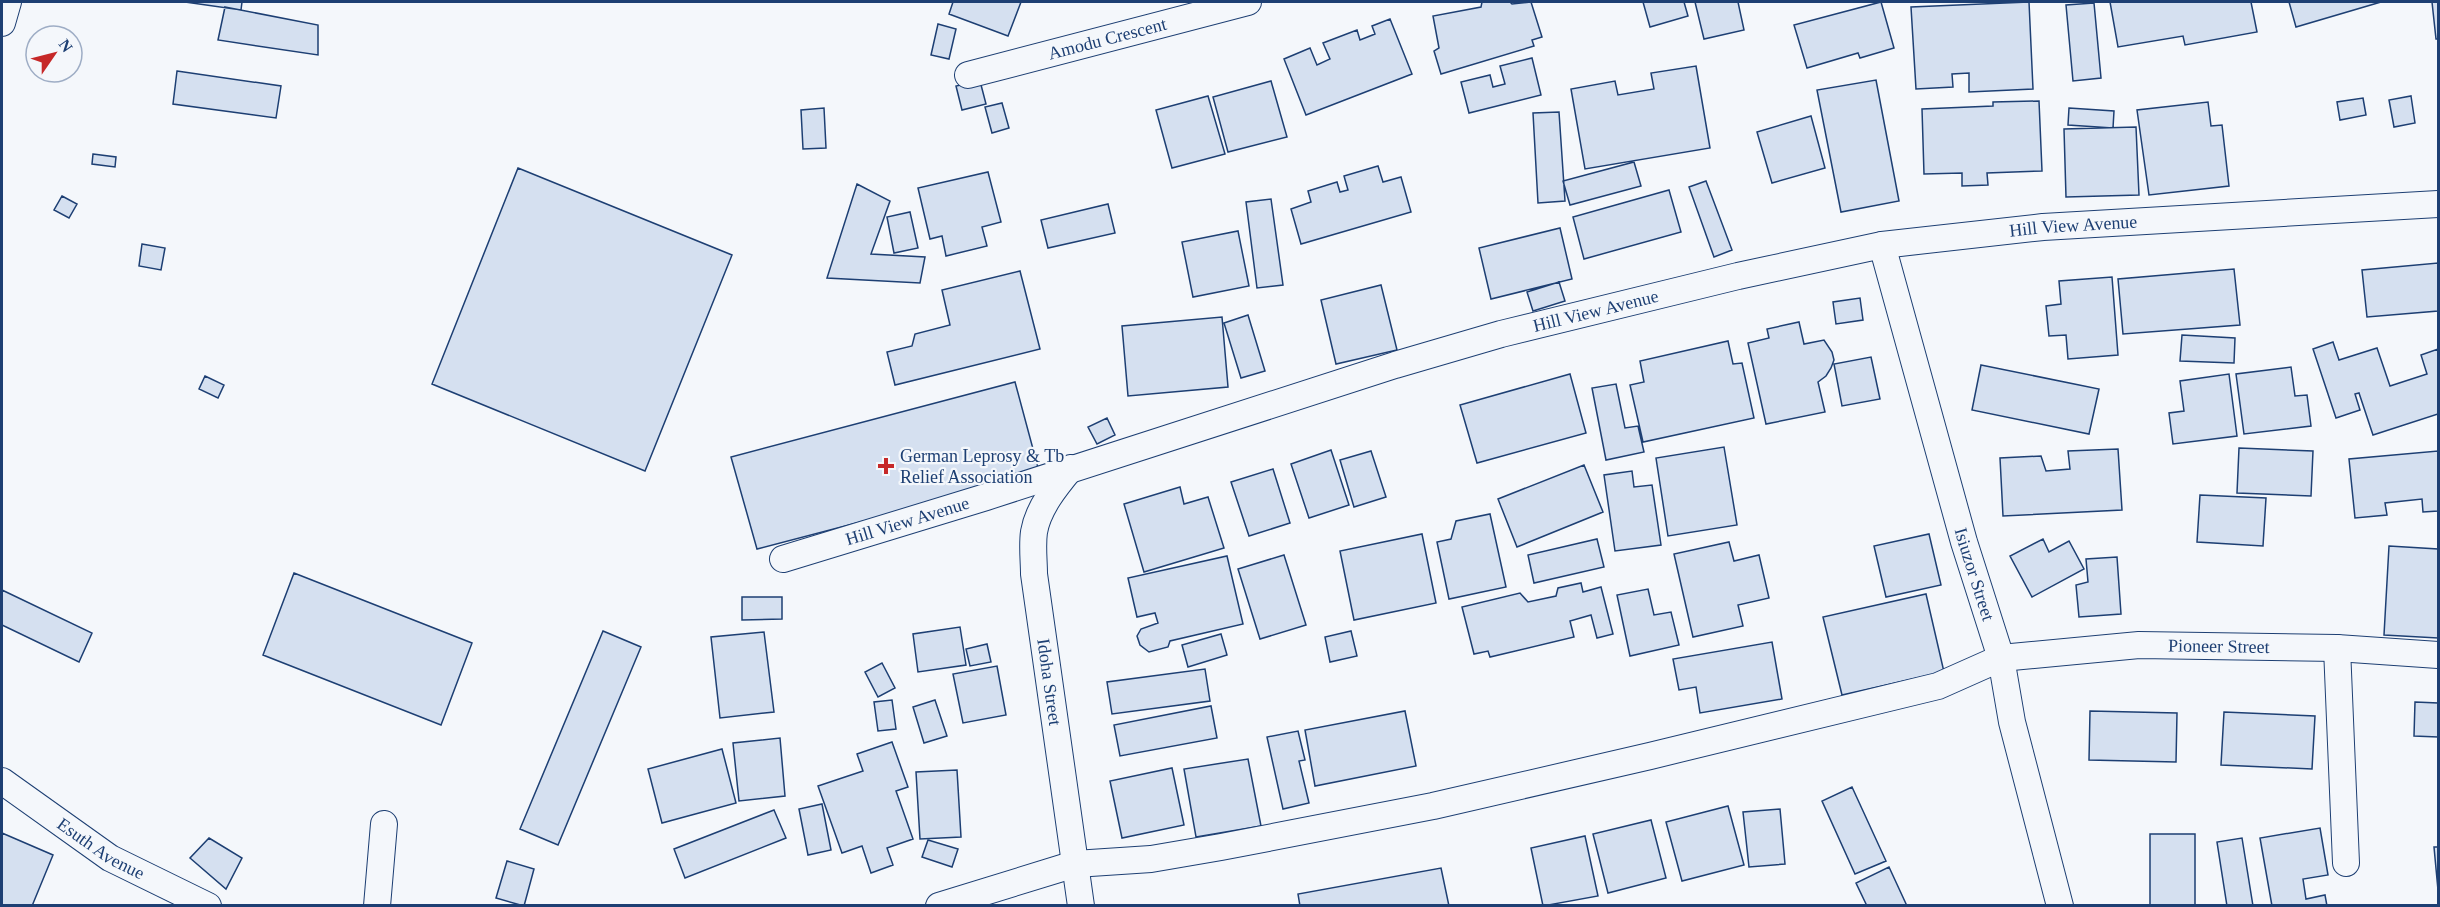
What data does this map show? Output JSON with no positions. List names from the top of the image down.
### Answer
{
  "streets": {
    "street": [
      "Amodu Crescent",
      "Hill View Avenue",
      "Isiuzor Street",
      "Pioneer Street",
      "Idoha Street",
      "Esuth Avenue"
    ]
  },
  "crossings": [
    ["Hill View Avenue", "Isiuzor Street"],
    ["Hill View Avenue", "Idoha Street"],
    ["Isiuzor Street", "Pioneer Street"],
    ["Pioneer Street", "Idoha Street"]
  ],
  "places": {
    "health": ["German Leprosy & Tb Relief Association"]
  },
  "north": "top right"
}
